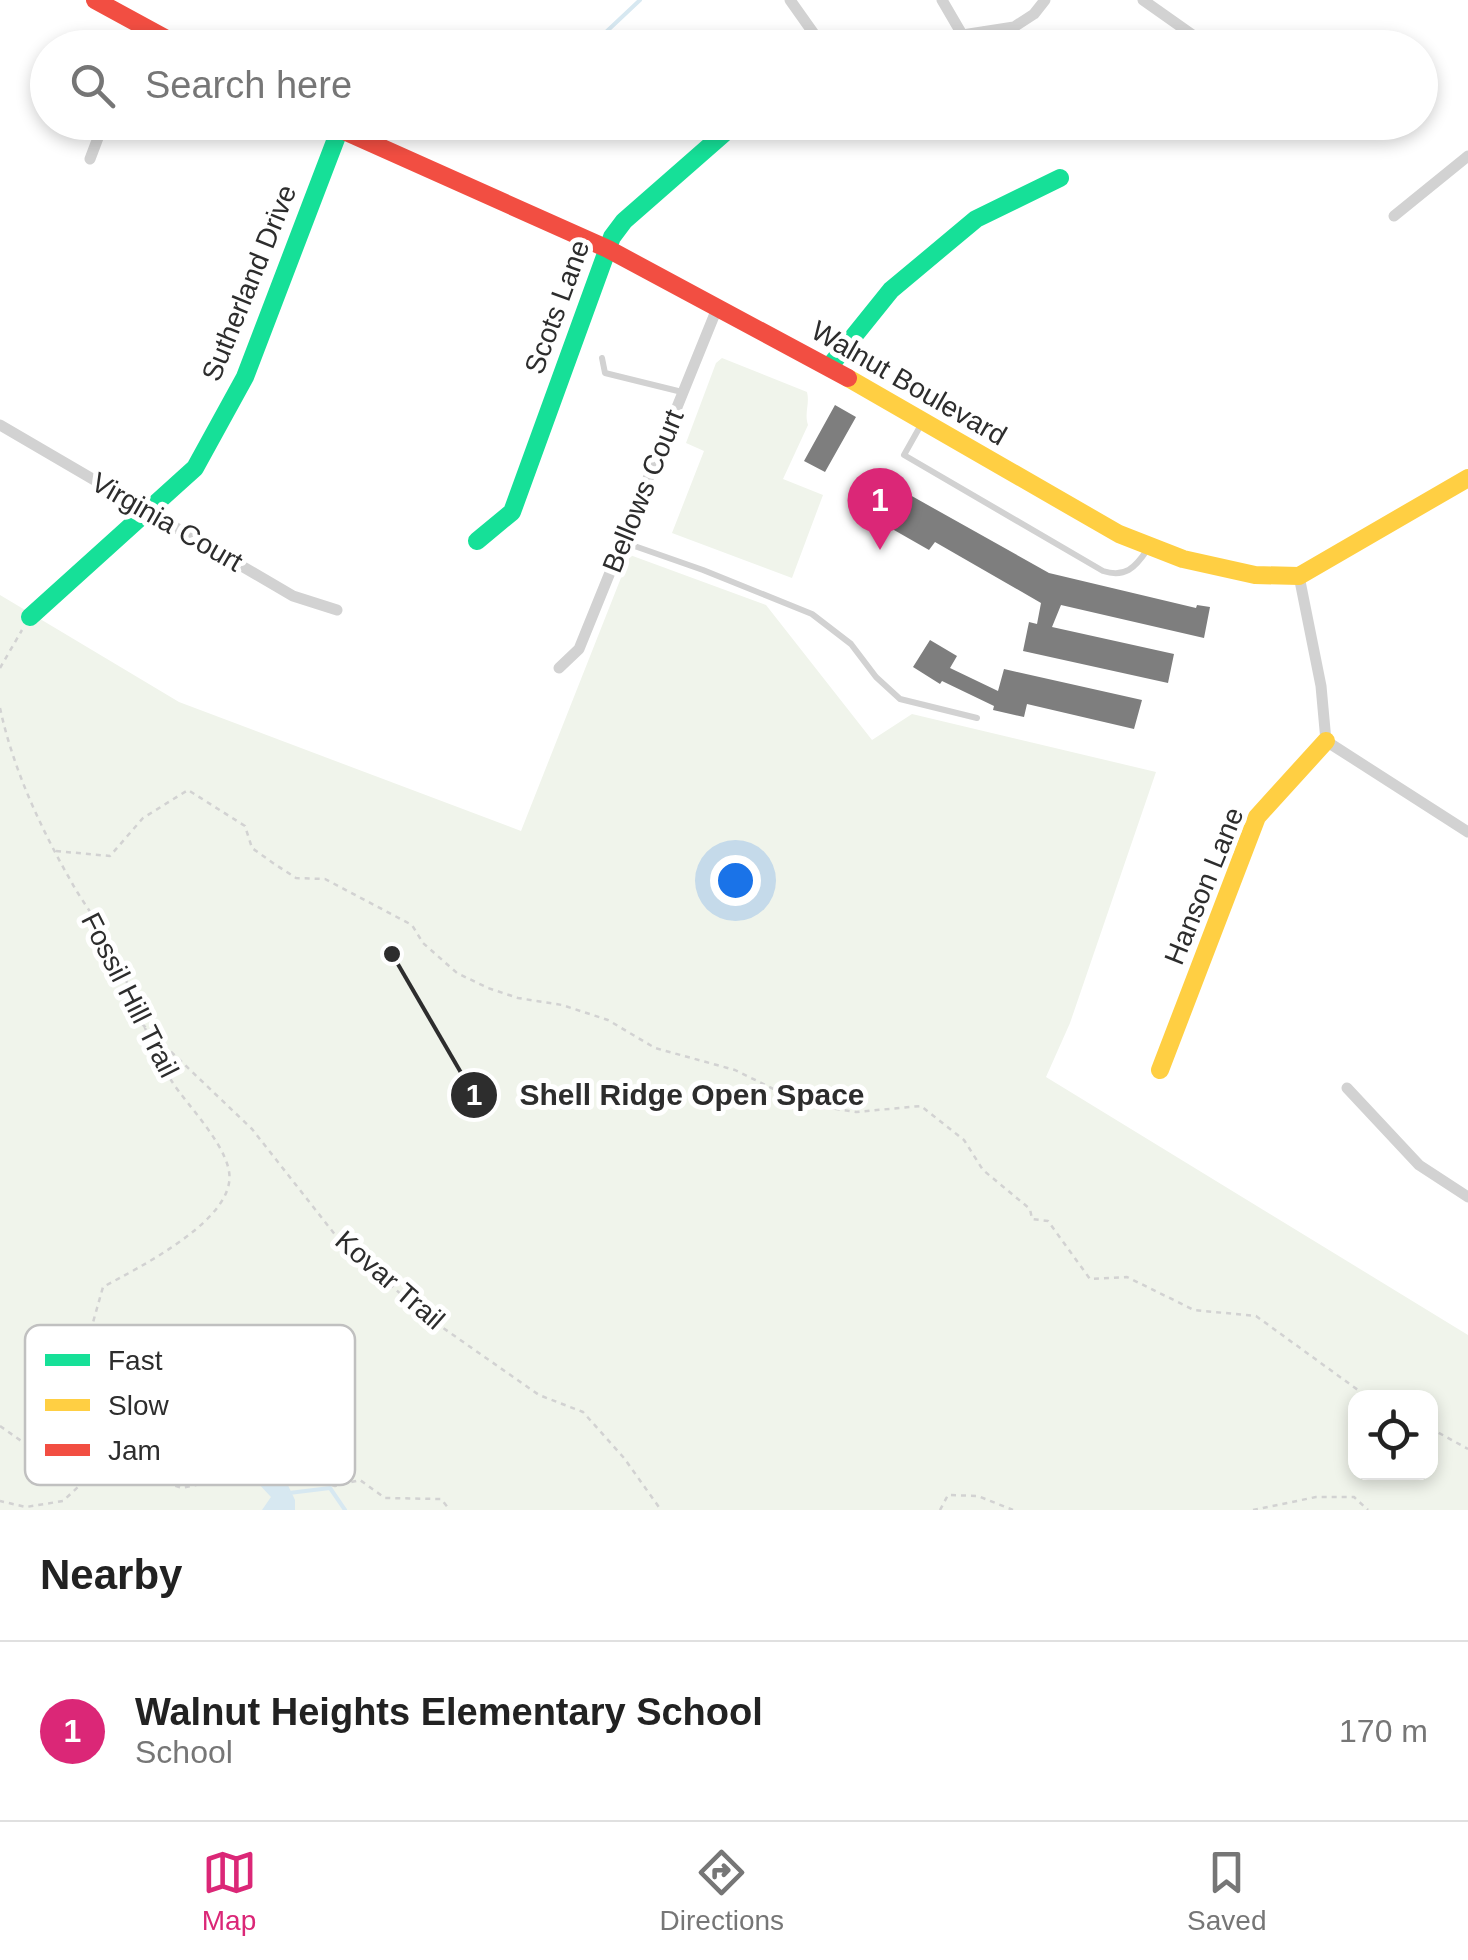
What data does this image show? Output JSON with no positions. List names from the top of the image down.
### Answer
{
  "streets": {
    "street": [
      "Sutherland Drive",
      "Scots Lane",
      "Walnut Boulevard",
      "Bellows Court",
      "Virginia Court",
      "Hanson Lane"
    ],
    "path": ["Fossil Hill Trail", "Kovar Trail"]
  },
  "crossings": [
    ["Sutherland Drive", "Virginia Court"],
    ["Scots Lane", "Walnut Boulevard"],
    ["Walnut Boulevard", "Bellows Court"],
    ["Fossil Hill Trail", "Kovar Trail"]
  ],
  "places": ["Shell Ridge Open Space"],
  "legend": ["Fast", "Slow", "Jam"],
  "page": {
    "search": "Search here",
    "pins": "1",
    "heading": "Nearby",
    "list": [
      {
        "mark": "1",
        "name": "Walnut Heights Elementary School",
        "note": "School",
        "value": "170 m"
      }
    ],
    "nav": ["Map", "Directions", "Saved"]
  }
}
